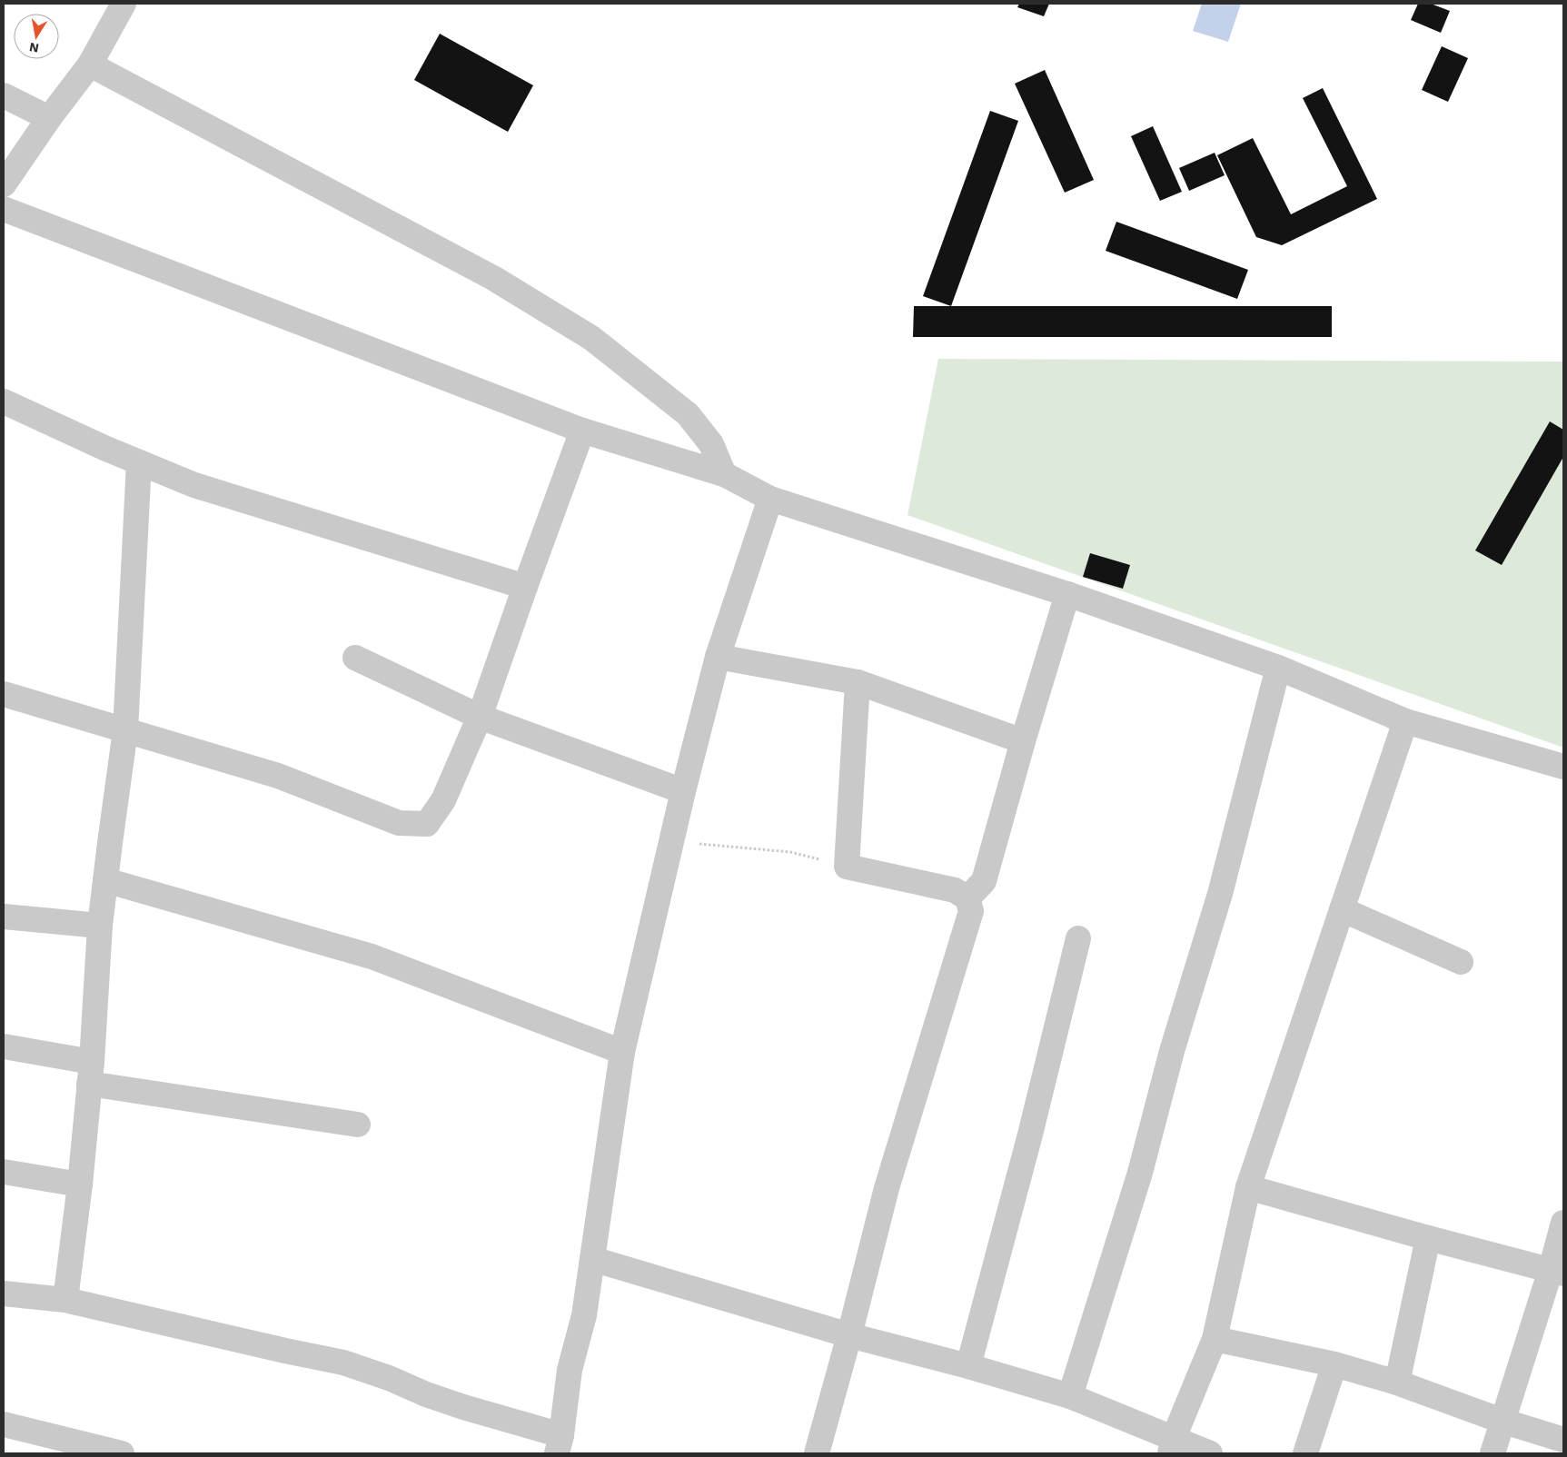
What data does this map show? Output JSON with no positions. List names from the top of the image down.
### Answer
{
  "north": "bottom"
}
